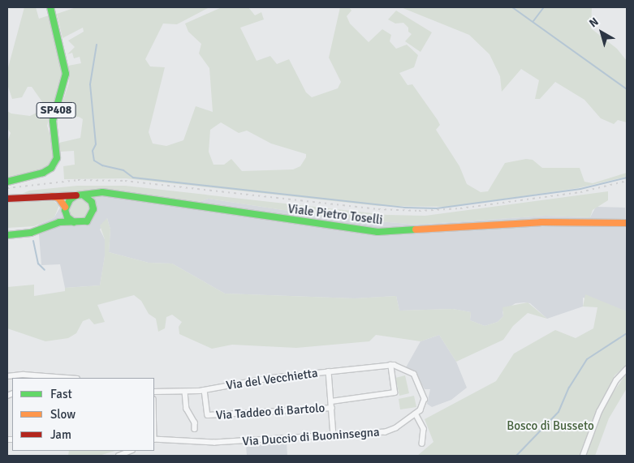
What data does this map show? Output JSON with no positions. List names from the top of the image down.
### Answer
{
  "streets": {
    "main road": ["SP408", "Viale Pietro Toselli"],
    "street": ["Via del Vecchietta", "Via Taddeo di Bartolo", "Via Duccio di Buoninsegna"]
  },
  "crossings": [
    ["Via del Vecchietta", "Via Taddeo di Bartolo"],
    ["Via del Vecchietta", "Via Duccio di Buoninsegna"],
    ["Via Taddeo di Bartolo", "Via Duccio di Buoninsegna"]
  ],
  "parks": ["Bosco di Busseto"],
  "legend": ["Fast", "Slow", "Jam"],
  "north": "top left"
}
